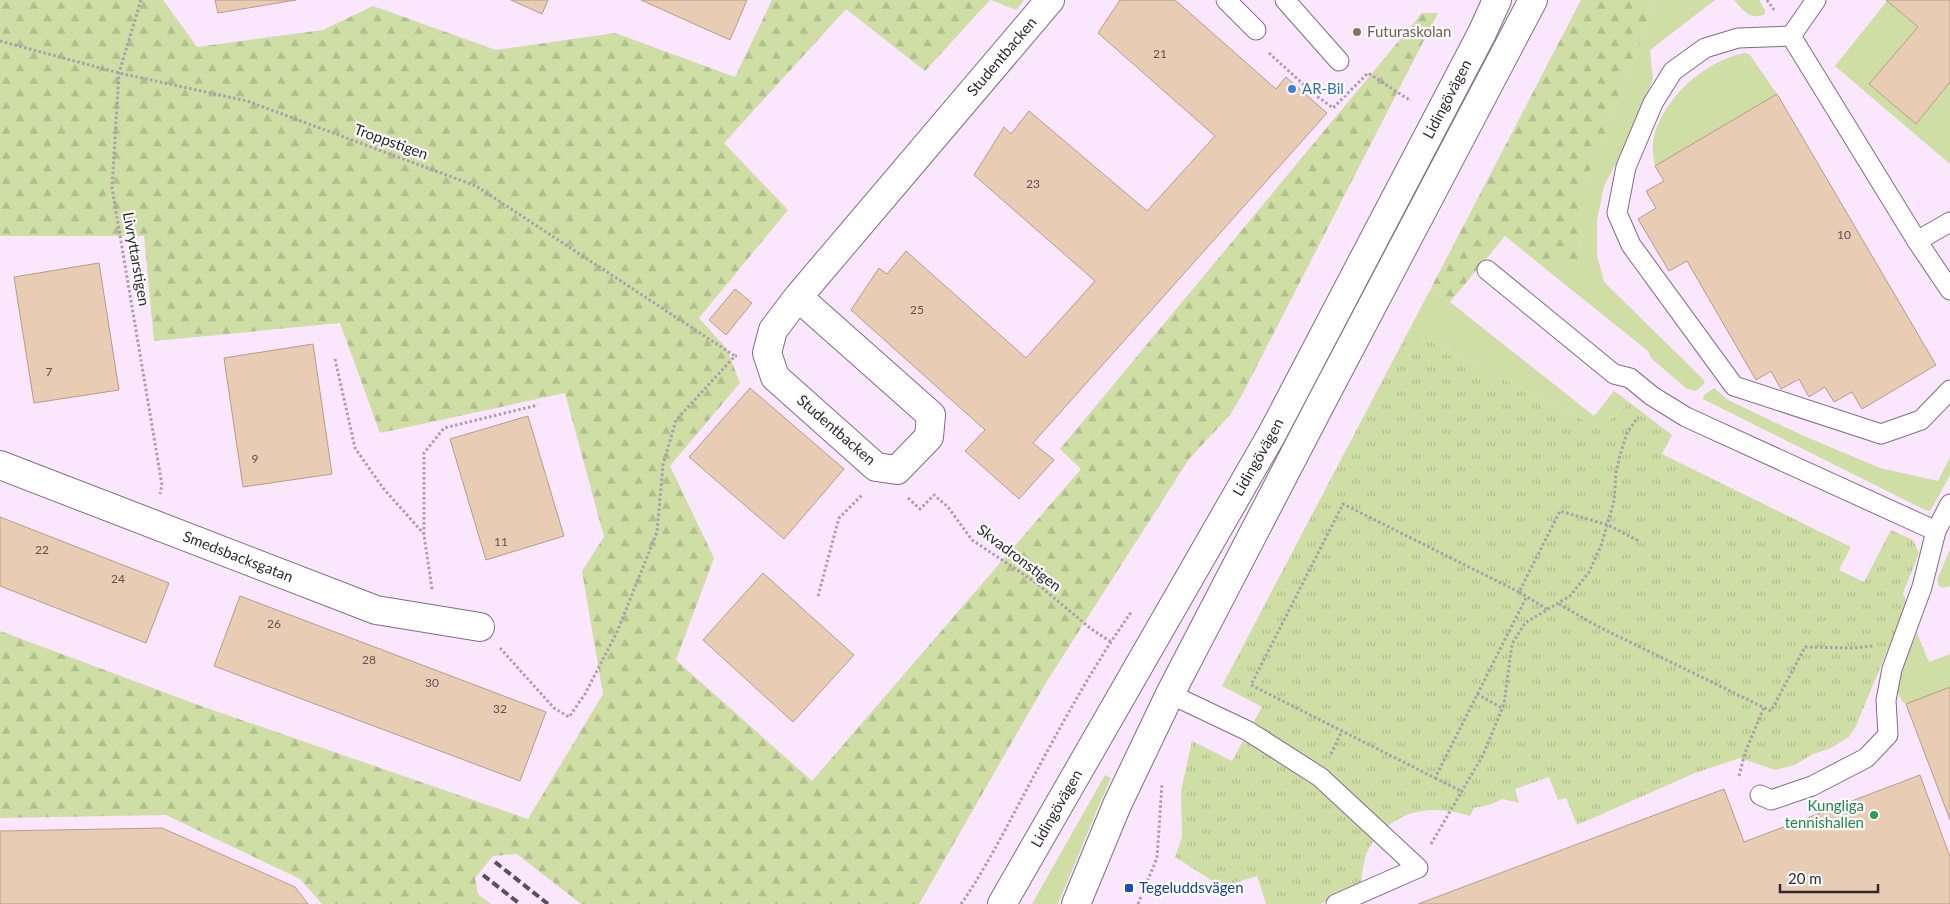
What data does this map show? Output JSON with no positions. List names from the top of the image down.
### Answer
{
  "streets": {
    "main road": ["Studentbacken", "Lidingövägen", "Smedsbacksgatan"],
    "path": ["Troppstigen", "Livryttarstigen", "Skvadronstigen"]
  },
  "crossings": [
    ["Troppstigen", "Livryttarstigen"],
    ["Livryttarstigen", "Smedsbacksgatan"]
  ],
  "places": {
    "other": ["Futuraskolan", "AR-Bil", "Kungliga tennishallen"],
    "transit": ["Tegeluddsvägen"]
  },
  "house_numbers": [
    "21",
    "23",
    "10",
    "25",
    "7",
    "9",
    "11",
    "22",
    "24",
    "26",
    "28",
    "30",
    "32"
  ],
  "scale_bar": "20 m"
}
